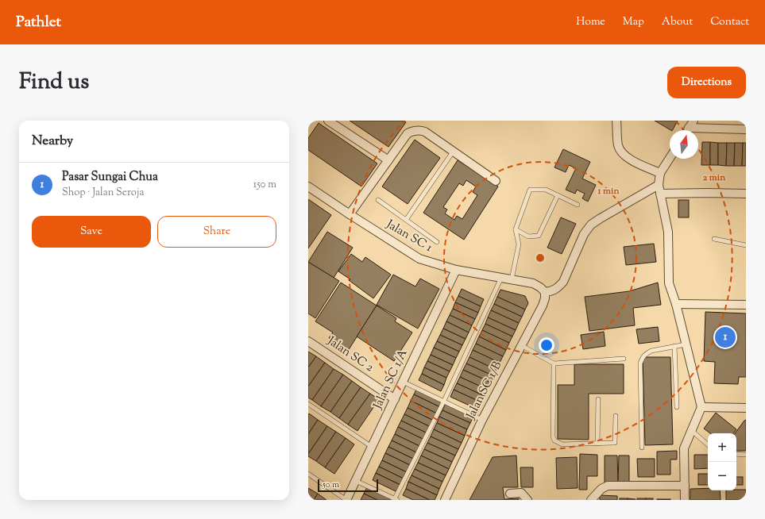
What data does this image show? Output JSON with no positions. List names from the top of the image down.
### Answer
{
  "streets": {
    "street": [
      "Jalan SC 1",
      "Jalan SC 2",
      "Jalan SC 1/A",
      "Jalan SC 1/B"
    ]
  },
  "crossings": [
    ["Jalan SC 1", "Jalan SC 1/A"],
    ["Jalan SC 1", "Jalan SC 1/B"],
    ["Jalan SC 2", "Jalan SC 1/A"]
  ],
  "scale_bar": "50 m",
  "north": "top",
  "page": {
    "header": "Pathlet",
    "nav": [
      "Home",
      "Map",
      "About",
      "Contact"
    ],
    "title": "Find us",
    "buttons": [
      "Directions",
      ["Save", "Share"]
    ],
    "heading": "Nearby",
    "list": [
      {
        "mark": "1",
        "name": "Pasar Sungai Chua",
        "note": "Shop · Jalan Seroja",
        "value": "150 m"
      }
    ],
    "pins": "1",
    "map_buttons": ["+", "−"],
    "scale": "50 m"
  },
  "rings": ["2 min", "1 min"]
}
